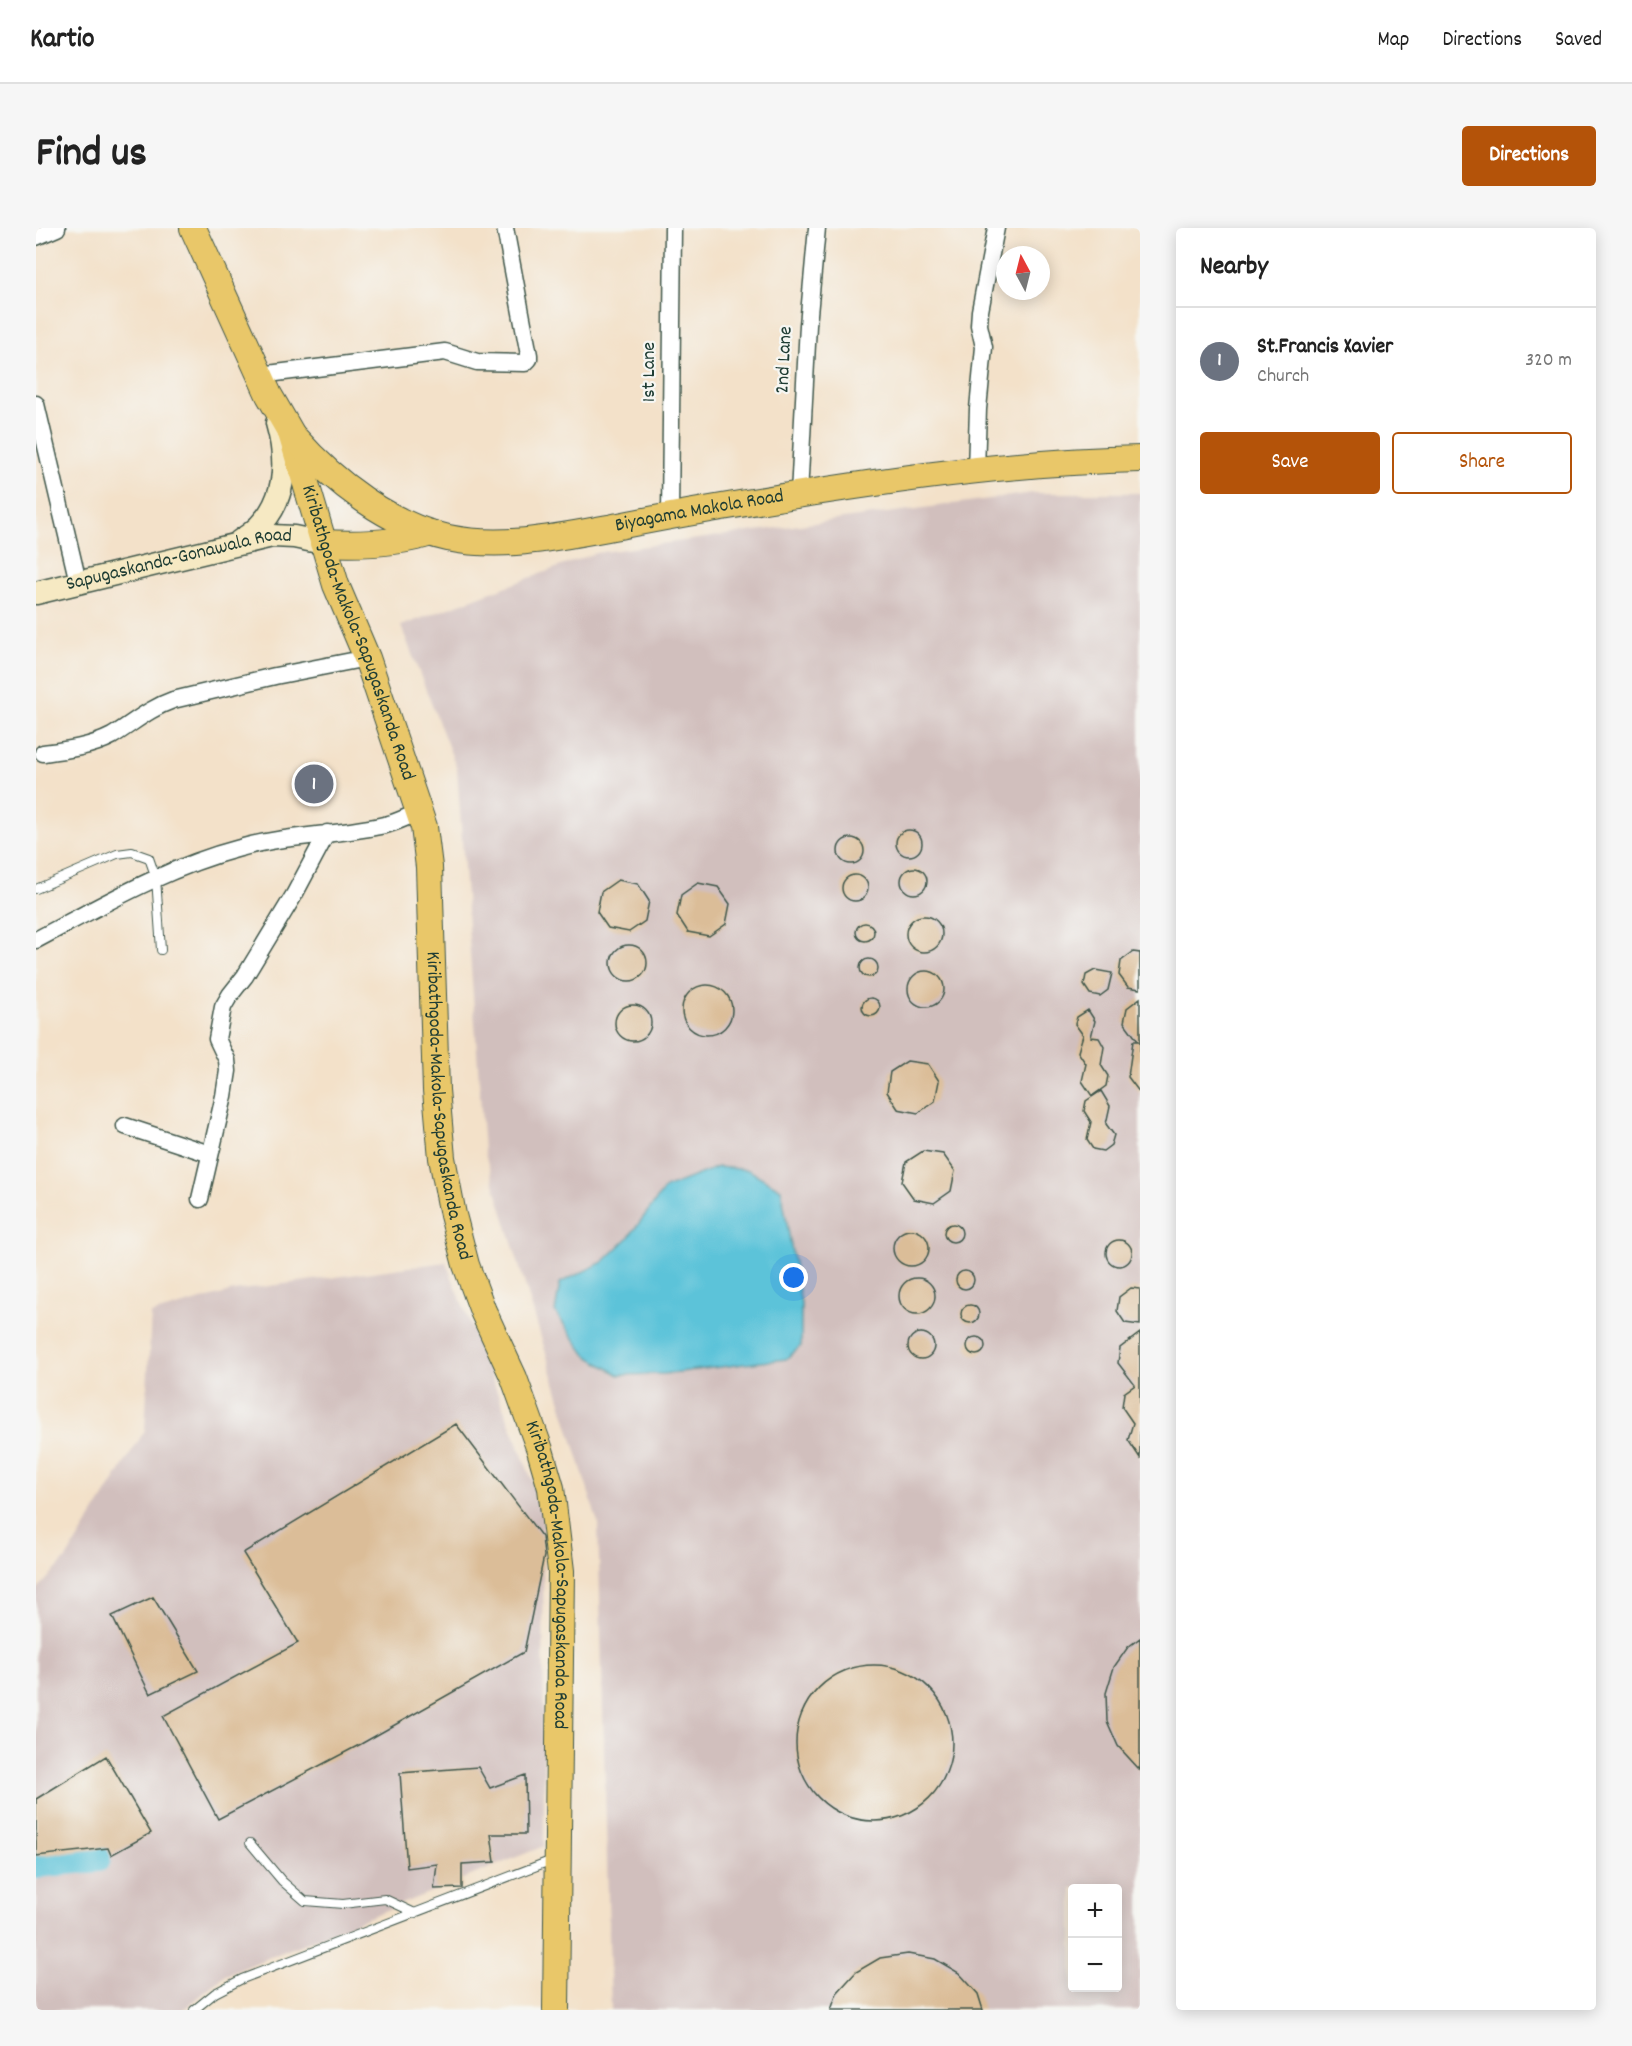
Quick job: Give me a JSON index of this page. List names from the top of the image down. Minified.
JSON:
{"streets":{"main road":["Biyagama Makola Road","Kiribathgoda-Makola-Sapugaskanda Road"],"street":["2nd Lane","1st Lane","Sapugaskanda-Gonawala Road"]},"crossings":[["2nd Lane","Biyagama Makola Road"],["1st Lane","Biyagama Makola Road"],["Biyagama Makola Road","Kiribathgoda-Makola-Sapugaskanda Road"],["Sapugaskanda-Gonawala Road","Kiribathgoda-Makola-Sapugaskanda Road"]],"north":"top","page":{"header":"Kartio","nav":["Map","Directions","Saved"],"title":"Find us","buttons":["Directions",["Save","Share"]],"heading":"Nearby","list":[{"mark":"1","name":"St.Francis Xavier","note":"Church","value":"320 m"}],"pins":"1","map_buttons":["+","−"]}}
